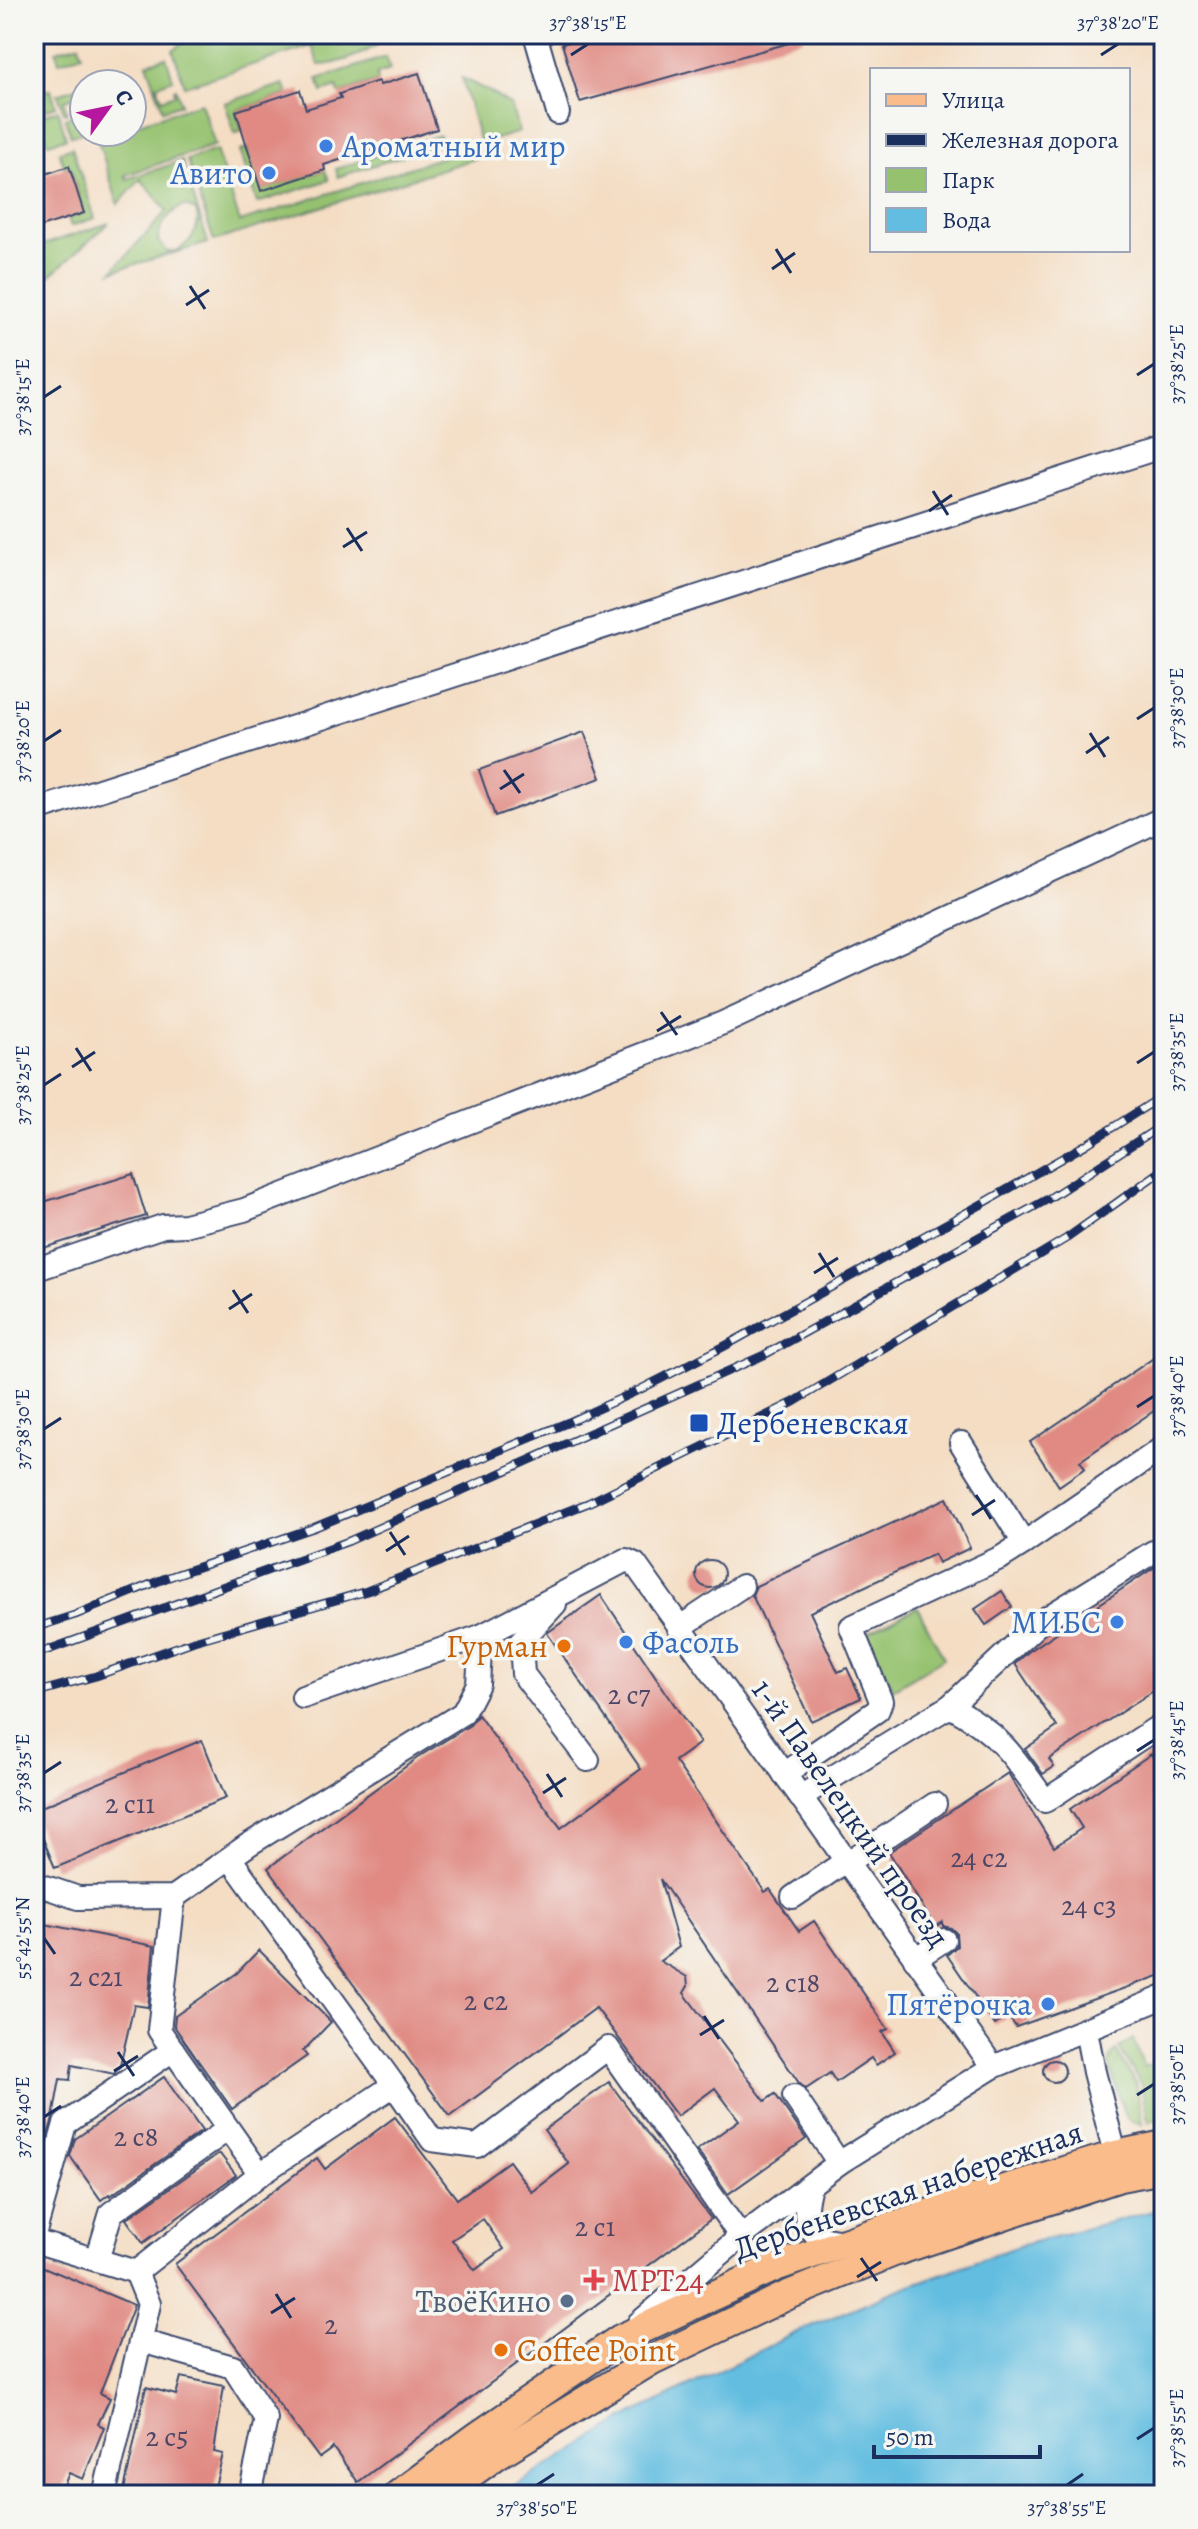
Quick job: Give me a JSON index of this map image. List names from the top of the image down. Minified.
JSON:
{"streets":{"main road":["Дербеневская набережная"],"street":["1-й Павелецкий проезд"]},"places":{"other":["Ароматный мир","Авито","МИБС","Фасоль","Гурман","Пятёрочка","ТвоёКино","Coffee Point"],"transit":["Дербеневская"],"health":["МРТ24"]},"house_numbers":["2 с7","2 с11","24 с2","24 с3","2 с21","2 с18","2 с2","2 с8","2 с1","2","2 с5"],"legend":["Улица","Железная дорога","Парк","Вода"],"scale_bar":"50 m","north":"top right","coordinates":["37°38'15\"E","37°38'20\"E","37°38'25\"E","37°38'30\"E","37°38'35\"E","37°38'40\"E","37°38'45\"E","55°42'55\"N","37°38'50\"E","37°38'55\"E"]}
